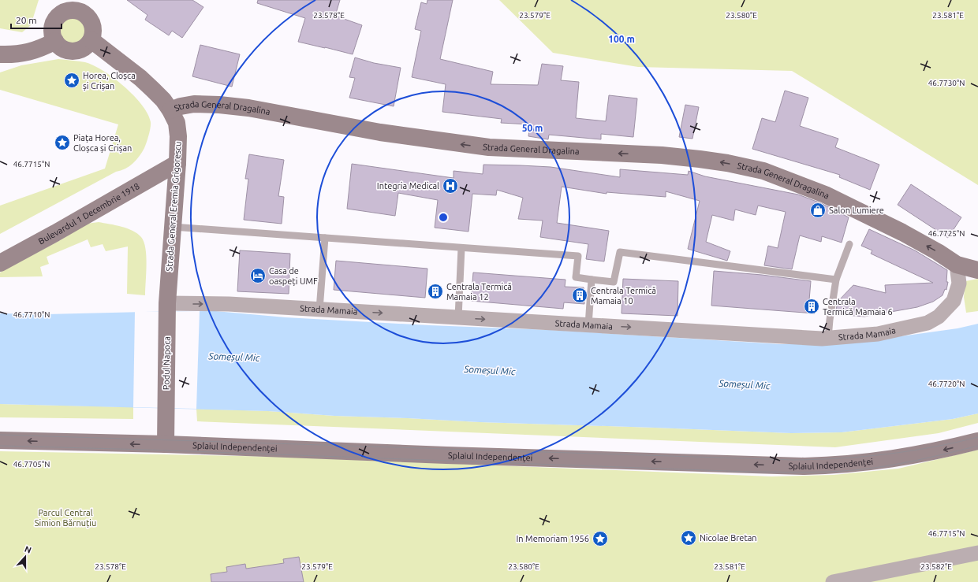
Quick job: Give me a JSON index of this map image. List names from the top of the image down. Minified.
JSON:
{"streets":{"main road":["Strada General Dragalina","Strada General Eremia Grigorescu","Bulevardul 1 Decembrie 1918","Podul Napoca","Splaiul Independenței"],"street":["Strada Mamaia"]},"crossings":[["Strada General Dragalina","Strada General Eremia Grigorescu"],["Strada General Dragalina","Strada Mamaia"],["Strada General Eremia Grigorescu","Bulevardul 1 Decembrie 1918"],["Strada General Eremia Grigorescu","Strada Mamaia"],["Strada General Eremia Grigorescu","Podul Napoca"],["Strada Mamaia","Podul Napoca"],["Podul Napoca","Splaiul Independenței"]],"one_way":["Strada General Dragalina","Strada Mamaia","Splaiul Independenței"],"water":["Someșul Mic"],"parks":["Parcul Central Simion Bărnuțiu"],"places":{"place":["Horea, Cloșca și Crișan","Piața Horea, Cloșca și Crișan","Nicolae Bretan","In Memoriam 1956"],"hospital":["Integria Medical"],"shop":["Salon Lumiere"],"hotel":["Casa de oaspeți UMF"],"building":["Centrala Termică Mamaia 12","Centrala Termică Mamaia 10","Centrala Termică Mamaia 6"]},"scale_bar":"20 m","north":"top","coordinates":["23.578°E","23.579°E","23.580°E","23.581°E","46.7730°N","46.7715°N","46.7725°N","46.7710°N","46.7720°N","46.7705°N","23.582°E"],"rings":["100 m","50 m"]}
